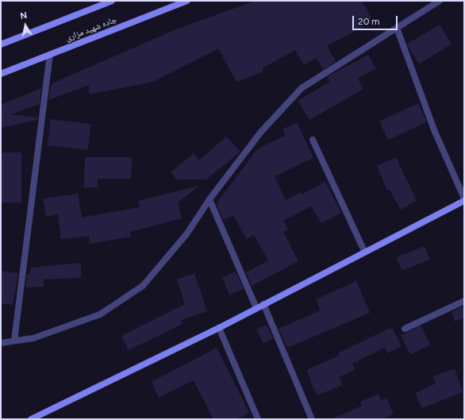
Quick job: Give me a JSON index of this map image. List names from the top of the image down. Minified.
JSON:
{"streets":{"street":["جاده شهید مزاری"]},"scale_bar":"20 m","north":"top"}
